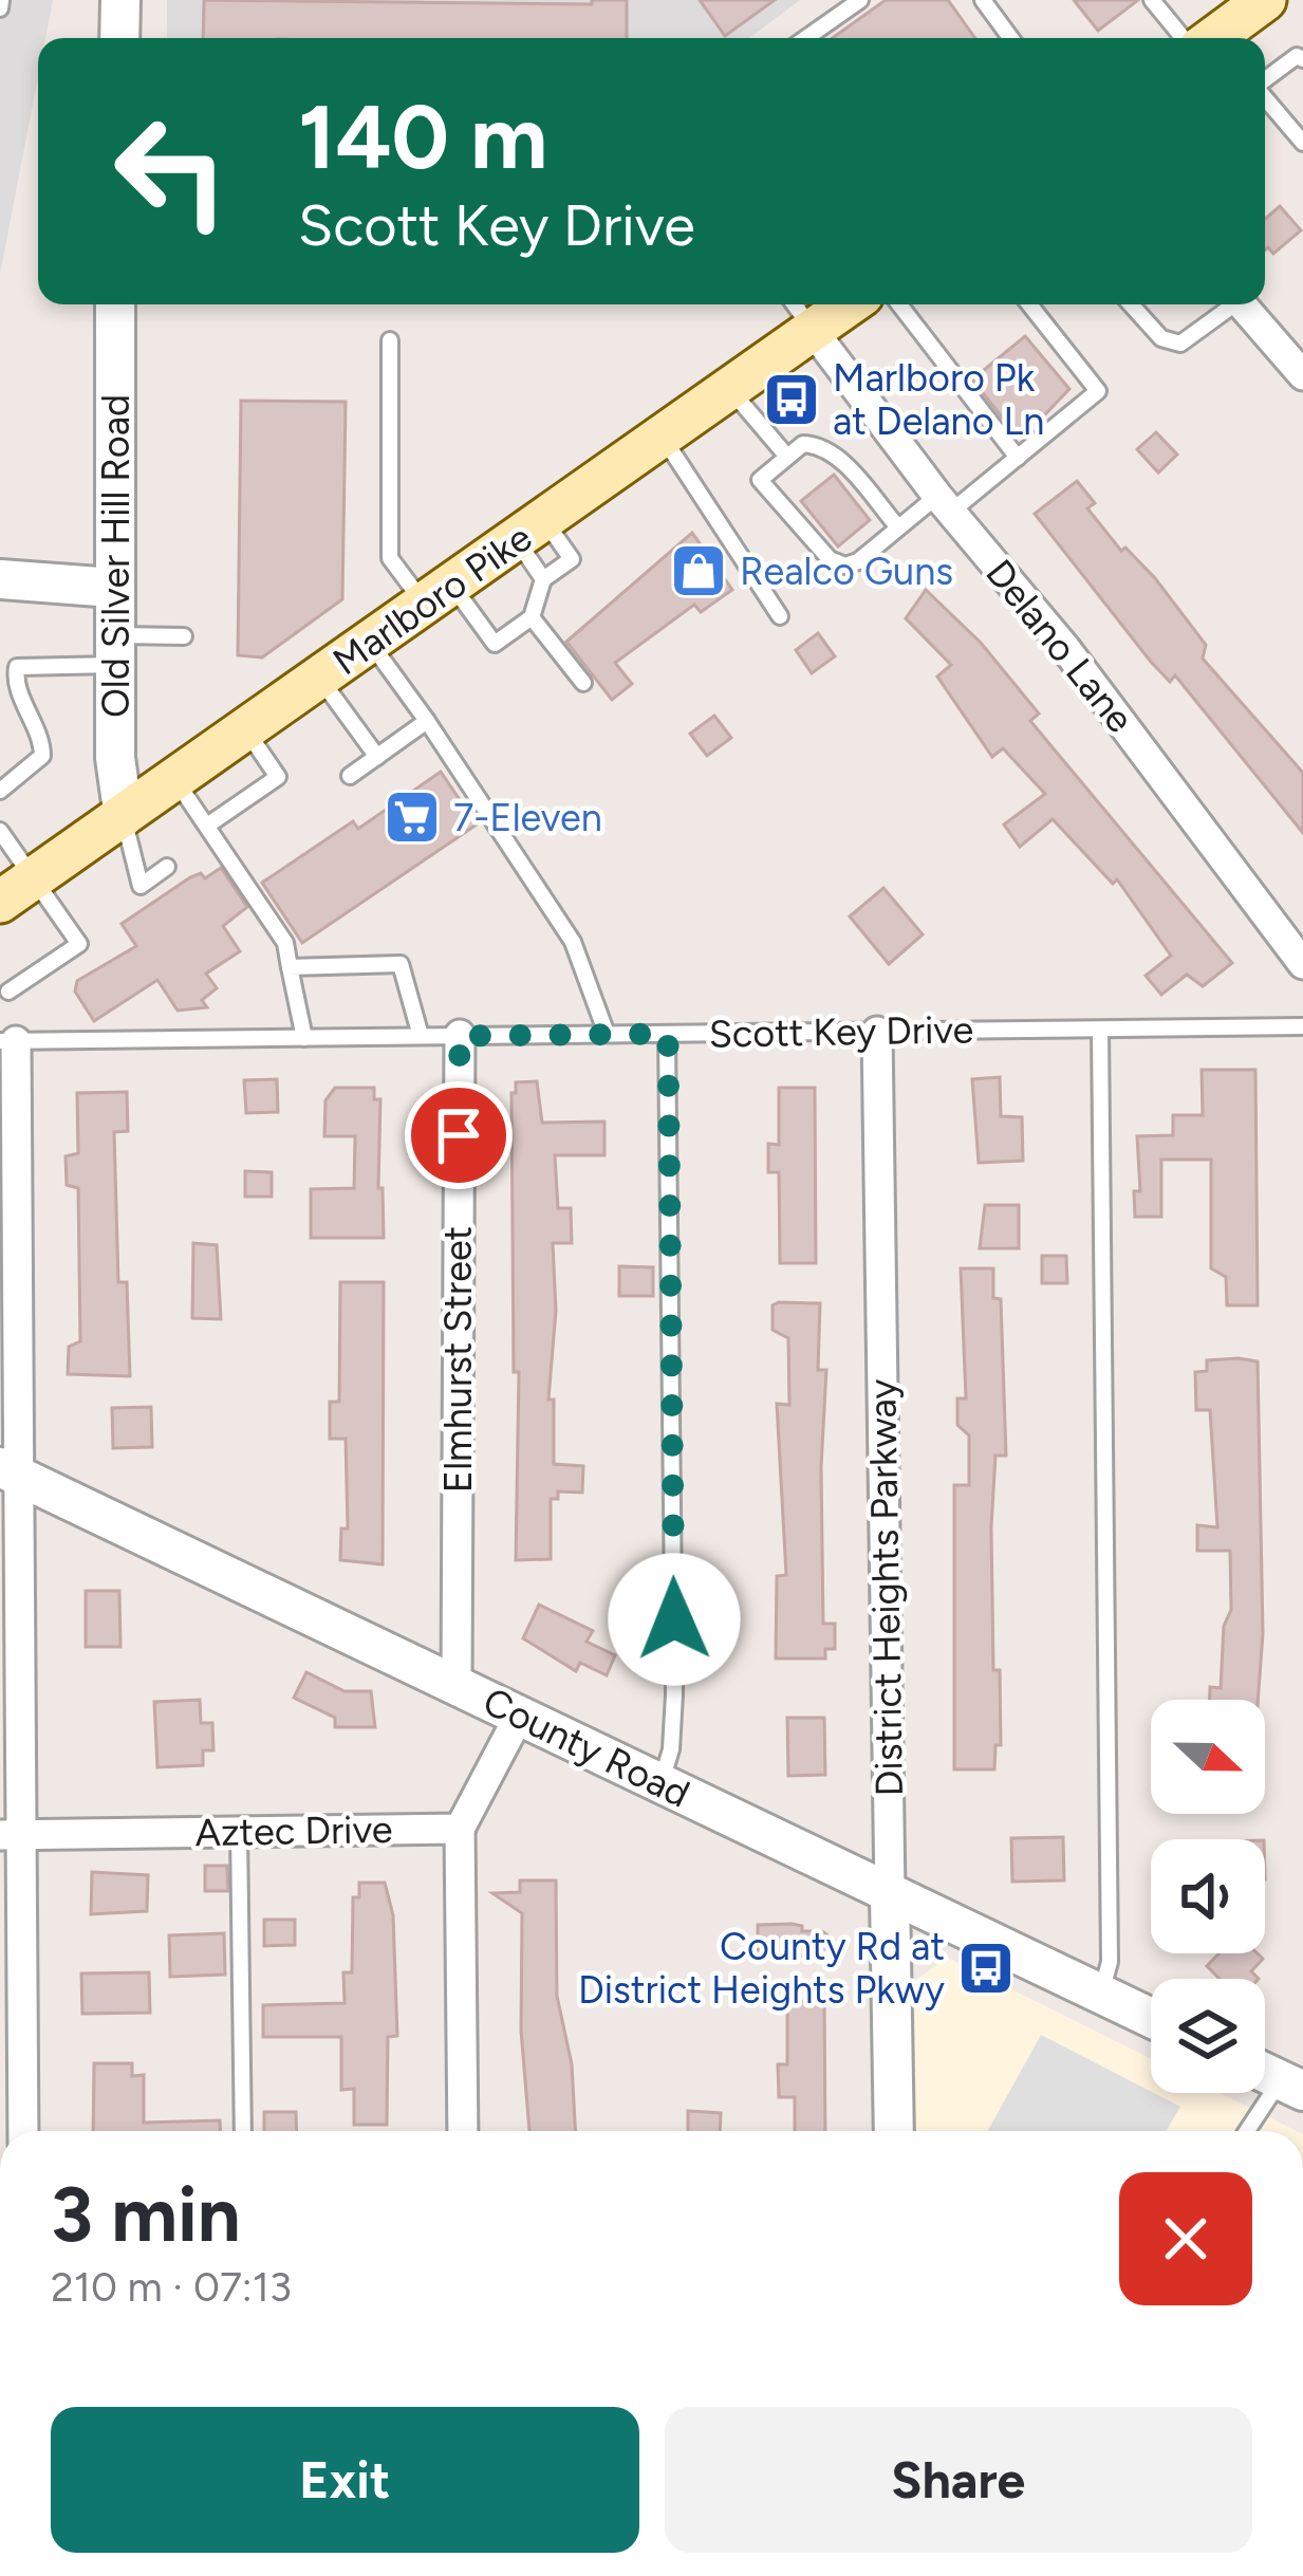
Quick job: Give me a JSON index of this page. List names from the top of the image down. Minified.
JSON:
{"streets":{"main road":["Marlboro Pike"],"street":["Old Silver Hill Road","Delano Lane","Elmhurst Street","District Heights Parkway","County Road","Aztec Drive"],"lane":["Scott Key Drive"]},"crossings":[["Old Silver Hill Road","Marlboro Pike"],["Marlboro Pike","Delano Lane"],["Scott Key Drive","Elmhurst Street"],["Scott Key Drive","District Heights Parkway"],["Elmhurst Street","County Road"],["District Heights Parkway","County Road"]],"places":{"bus stop":["Marlboro Pk at Delano Ln","County Rd at District Heights Pkwy"],"shop":["Realco Guns"],"supermarket":["7-Eleven"]},"north":"right","page":{"turn":["140 m","Scott Key Drive"],"heading":["3 min","210 m · 07:13"],"buttons":["Exit","Share"]}}
